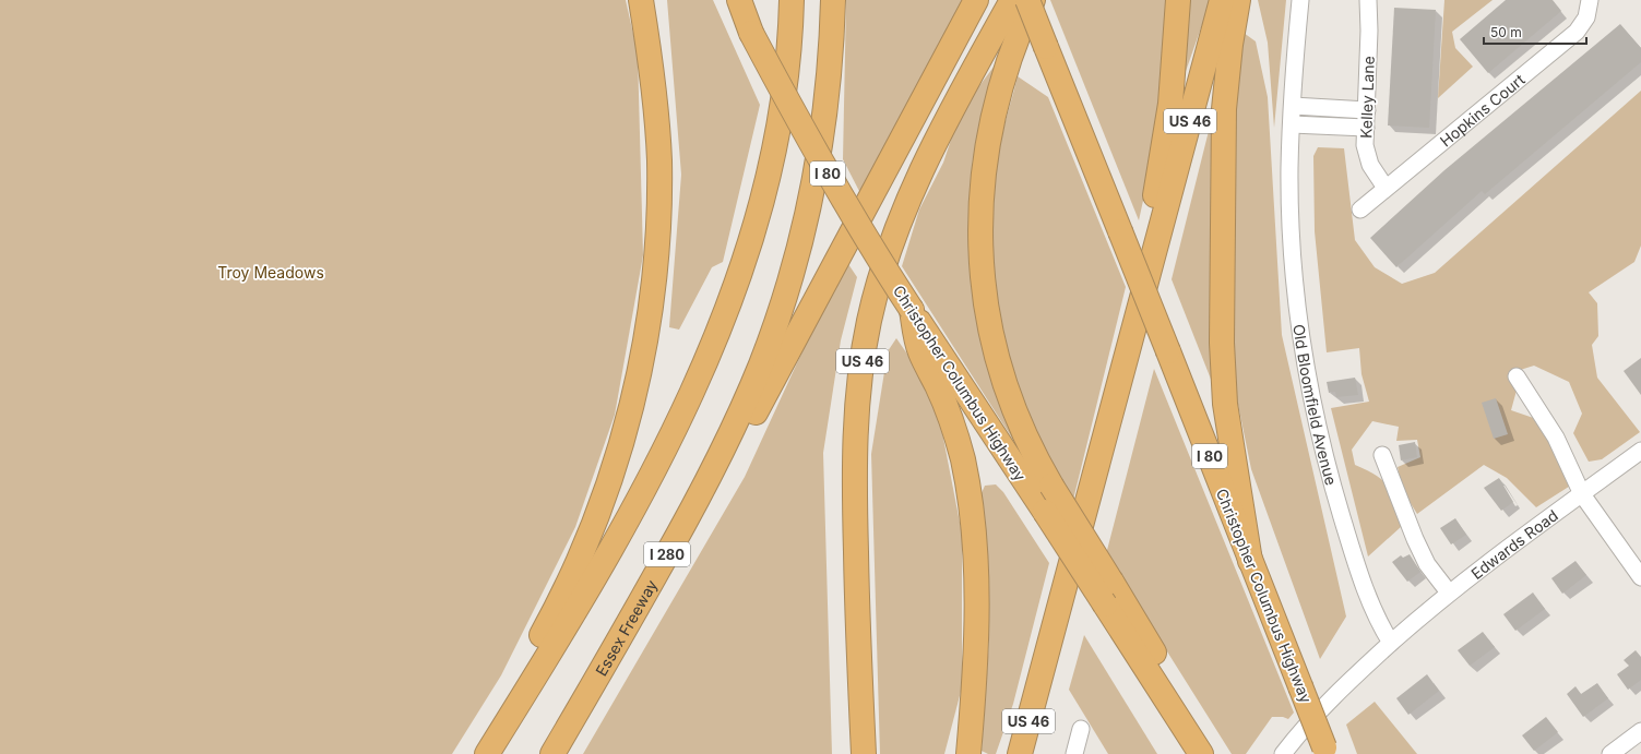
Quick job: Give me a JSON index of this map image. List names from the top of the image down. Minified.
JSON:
{"streets":{"highway":["US 46","I 80","Christopher Columbus Highway","I 280","Essex Freeway"],"street":["Kelley Lane","Hopkins Court","Old Bloomfield Avenue","Edwards Road"]},"crossings":[["Kelley Lane","Hopkins Court"],["Old Bloomfield Avenue","Edwards Road"]],"parks":["Troy Meadows"],"scale_bar":"50 m"}
